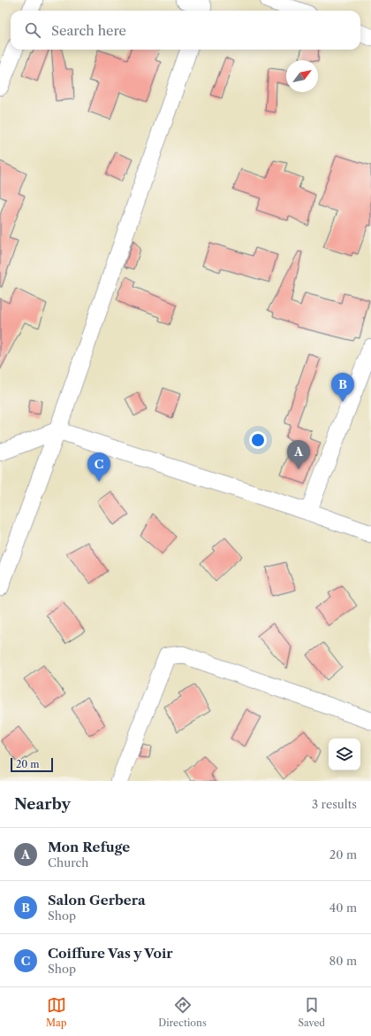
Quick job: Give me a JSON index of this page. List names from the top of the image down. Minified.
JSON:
{"scale_bar":"20 m","north":"top right","page":{"search":"Search here","pins":["B","A","C"],"scale":"20 m","heading":["Nearby","3 results"],"list":[{"mark":"A","name":"Mon Refuge","note":"Church","value":"20 m"},{"mark":"B","name":"Salon Gerbera","note":"Shop","value":"40 m"},{"mark":"C","name":"Coiffure Vas y Voir","note":"Shop","value":"80 m"}],"nav":["Map","Directions","Saved"]}}
